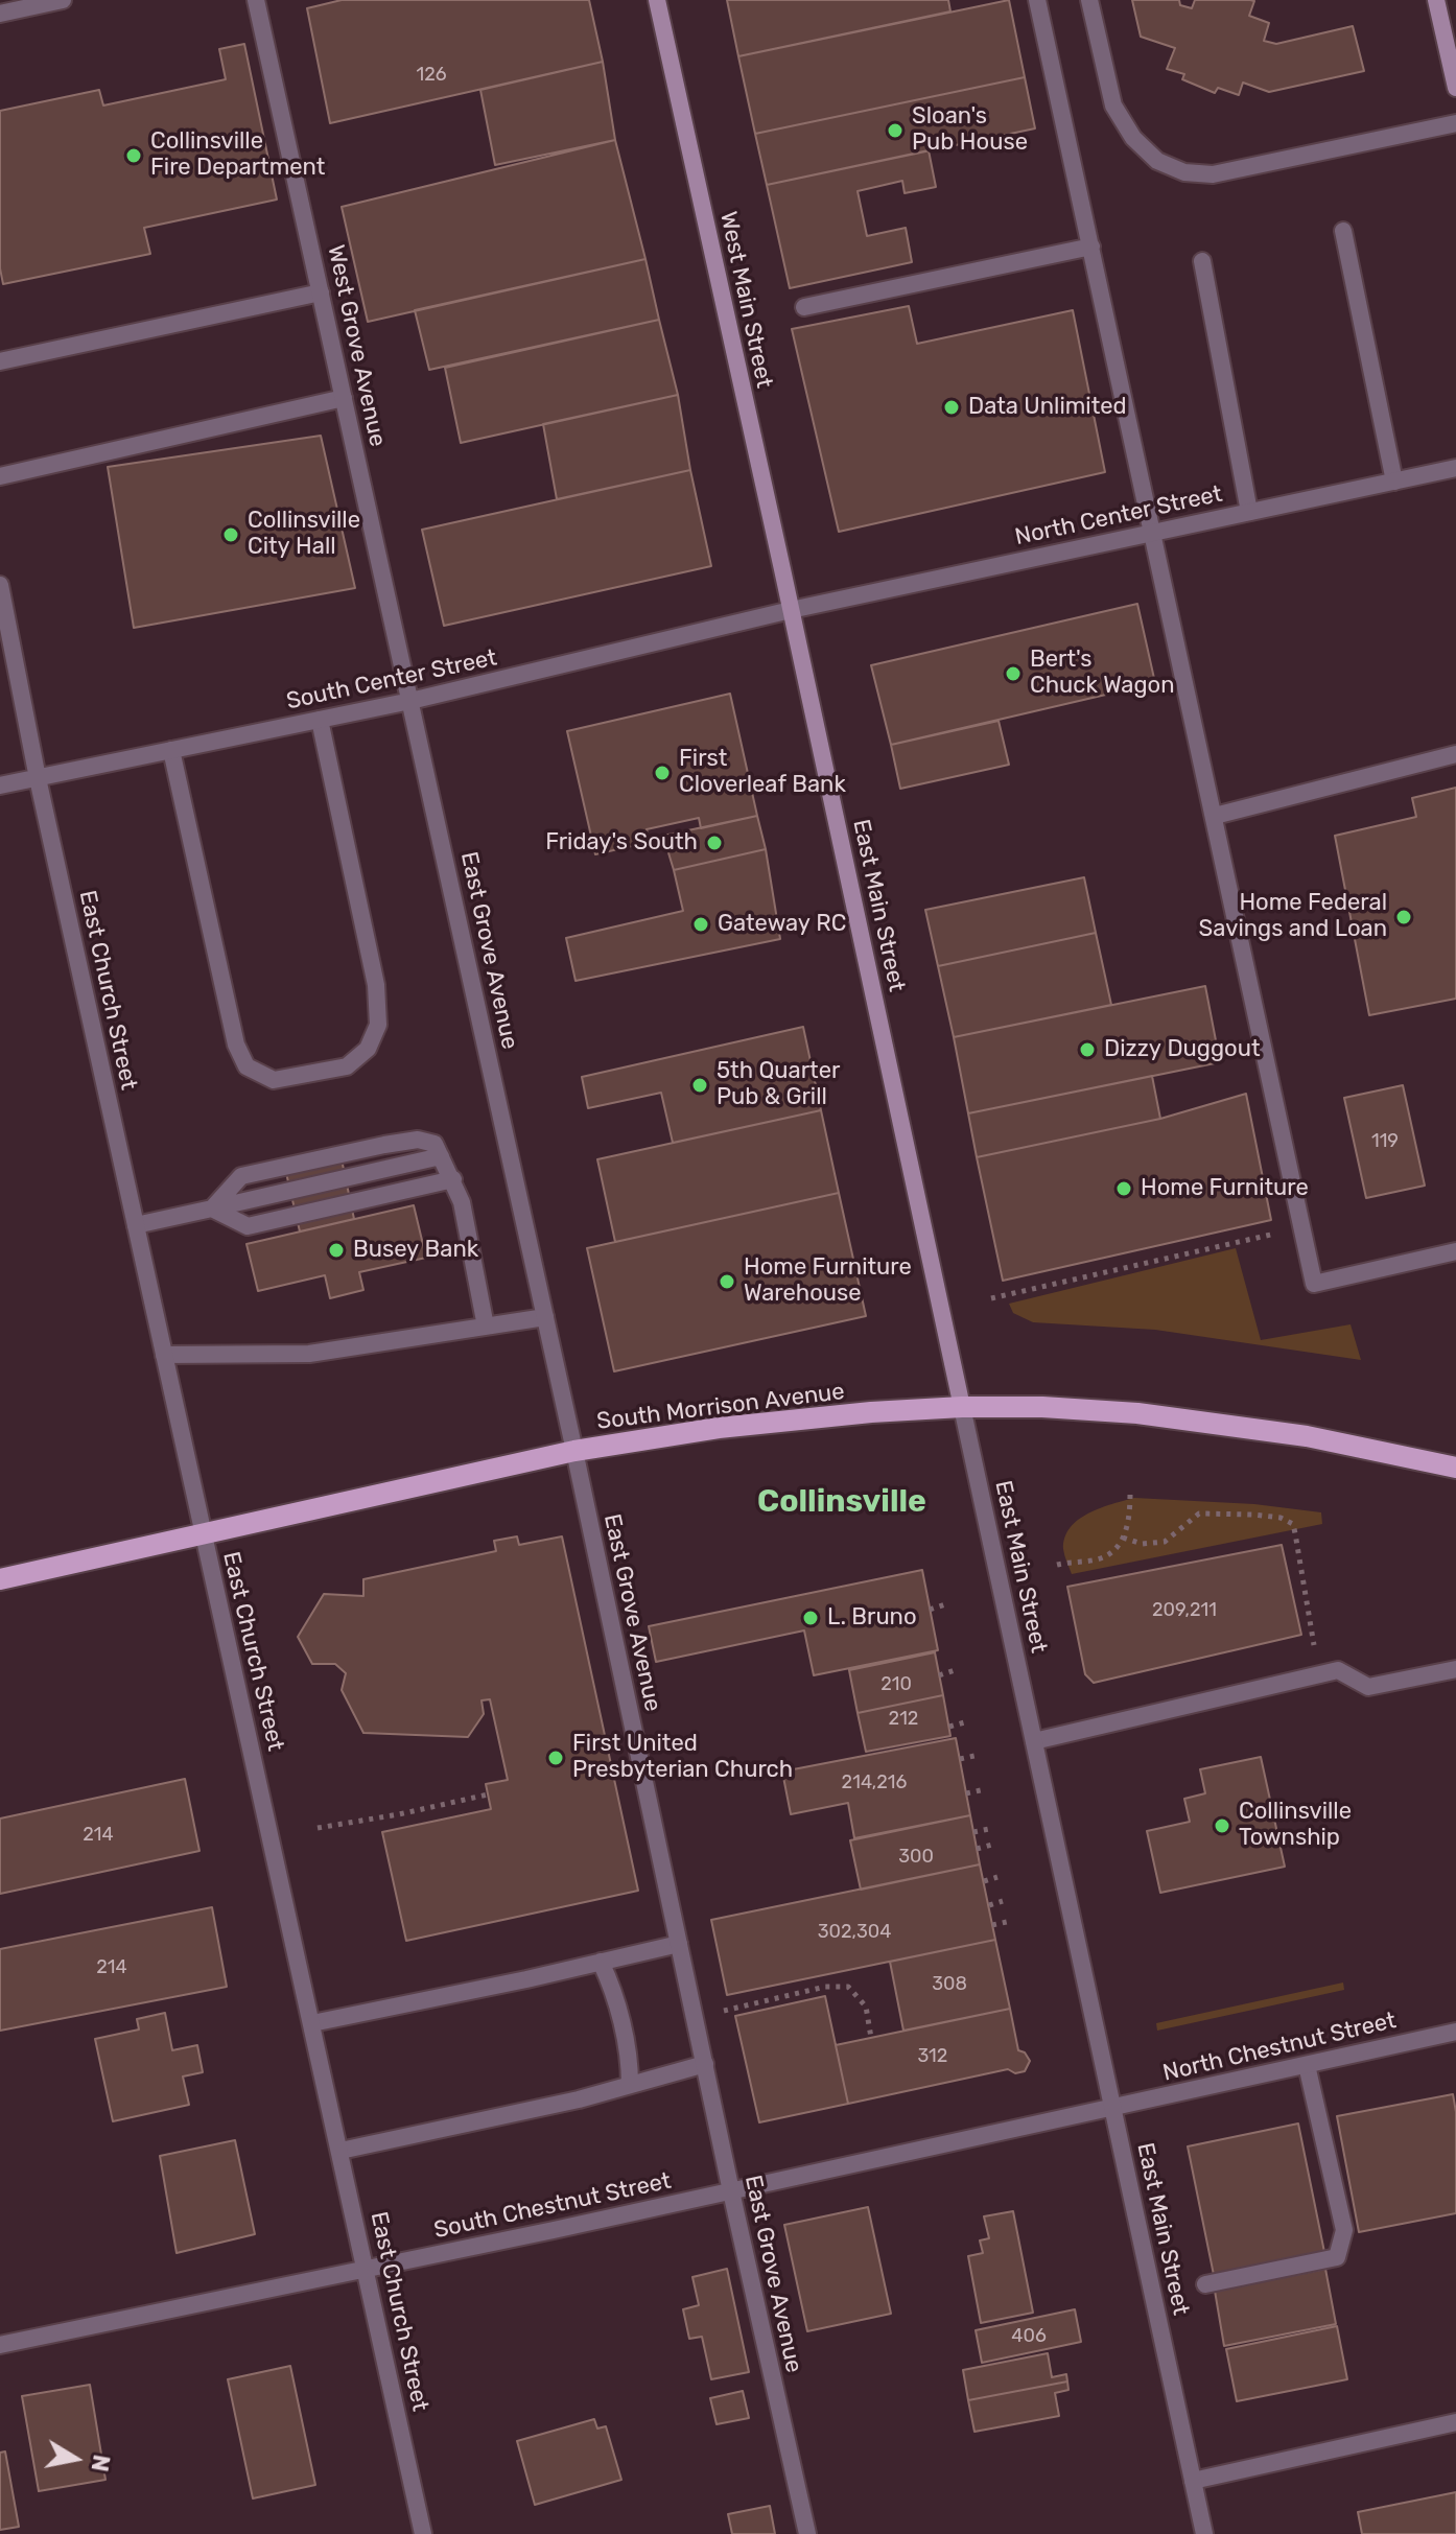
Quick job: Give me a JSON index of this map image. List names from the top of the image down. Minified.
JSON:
{"streets":{"main road":["West Main Street","East Main Street","South Morrison Avenue"],"street":["West Grove Avenue","North Center Street","South Center Street","East Grove Avenue","East Church Street","North Chestnut Street","South Chestnut Street"]},"crossings":[["West Main Street","North Center Street"],["West Main Street","South Center Street"],["West Main Street","East Main Street"],["West Grove Avenue","South Center Street"],["West Grove Avenue","East Grove Avenue"],["North Center Street","South Center Street"],["North Center Street","East Main Street"],["South Center Street","East Main Street"],["South Center Street","East Grove Avenue"],["South Center Street","East Church Street"],["East Main Street","South Morrison Avenue"],["East Main Street","North Chestnut Street"],["East Main Street","South Chestnut Street"],["East Grove Avenue","South Morrison Avenue"],["East Grove Avenue","South Chestnut Street"],["East Church Street","South Morrison Avenue"],["East Church Street","South Chestnut Street"],["North Chestnut Street","South Chestnut Street"]],"districts":["Collinsville"],"places":["Sloan's Pub House","Collinsville Fire Department","Data Unlimited","Collinsville City Hall","Bert's Chuck Wagon","First Cloverleaf Bank","Friday's South","Home Federal Savings and Loan","Gateway RC","Dizzy Duggout","5th Quarter Pub & Grill","Home Furniture","Busey Bank","Home Furniture Warehouse","L. Bruno","First United Presbyterian Church","Collinsville Township"],"house_numbers":["126","119","209,211","210","212","214,216","214","300","302,304","214","308","312","406"],"north":"right"}
